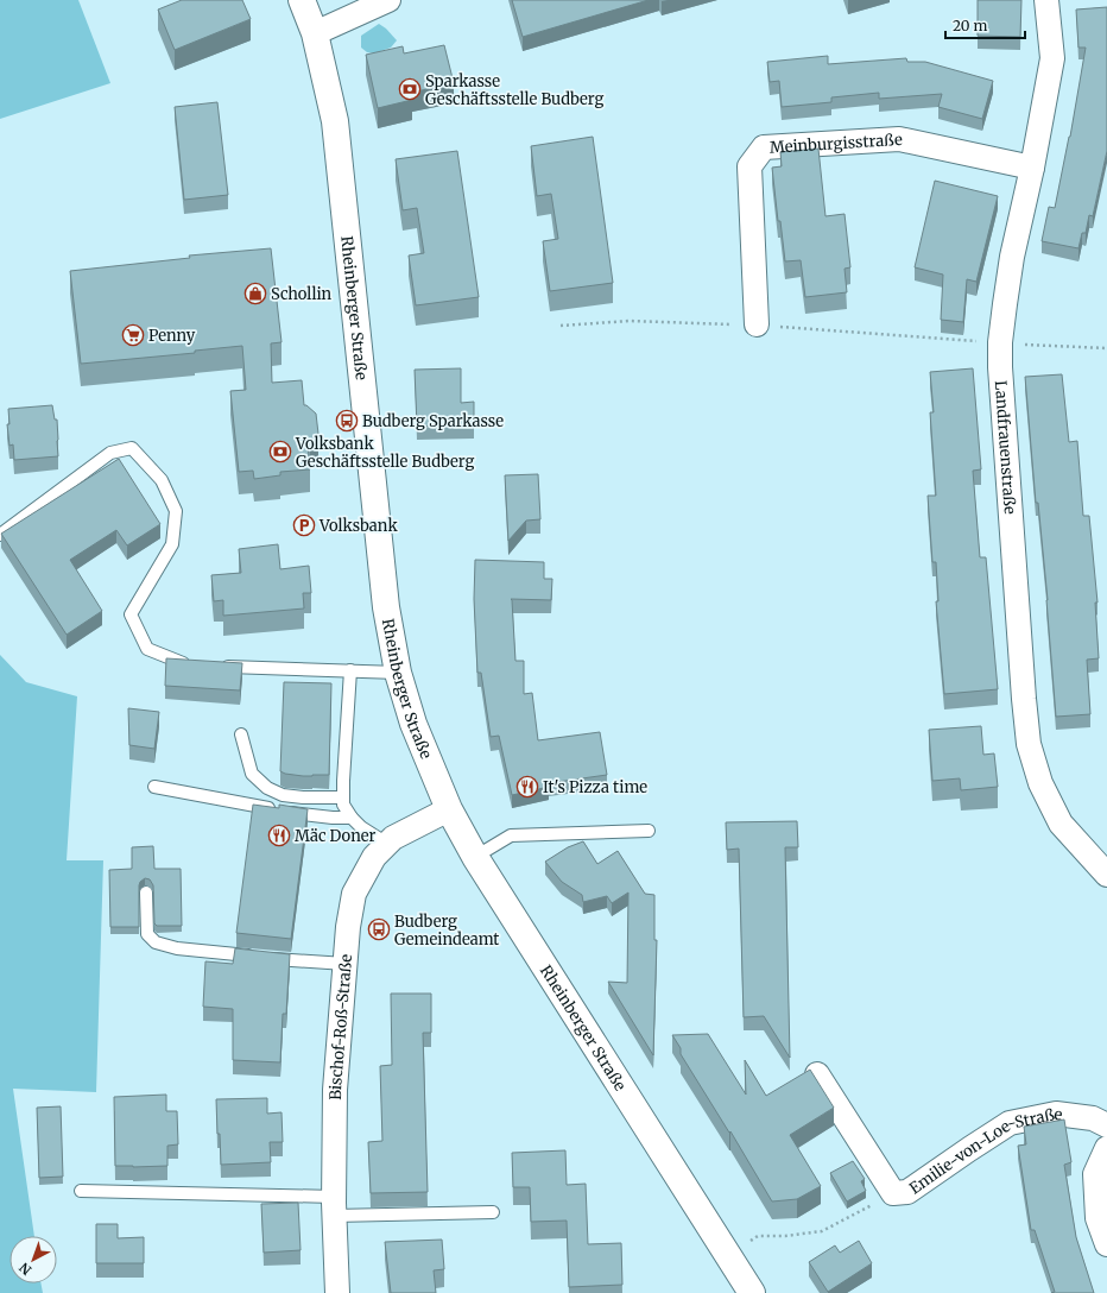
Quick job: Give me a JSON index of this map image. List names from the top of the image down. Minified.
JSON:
{"streets":{"main road":["Rheinberger Straße"],"street":["Meinburgisstraße","Landfrauenstraße","Bischof-Roß-Straße","Emilie-von-Loe-Straße"]},"crossings":[["Meinburgisstraße","Landfrauenstraße"],["Rheinberger Straße","Bischof-Roß-Straße"]],"places":{"bank":["Sparkasse Geschäftsstelle Budberg","Volksbank Geschäftsstelle Budberg"],"shop":["Schollin"],"supermarket":["Penny"],"bus stop":["Budberg Sparkasse","Budberg Gemeindeamt"],"parking":["Volksbank"],"restaurant":["It's Pizza time","Mäc Doner"]},"scale_bar":"20 m","north":"bottom left"}
